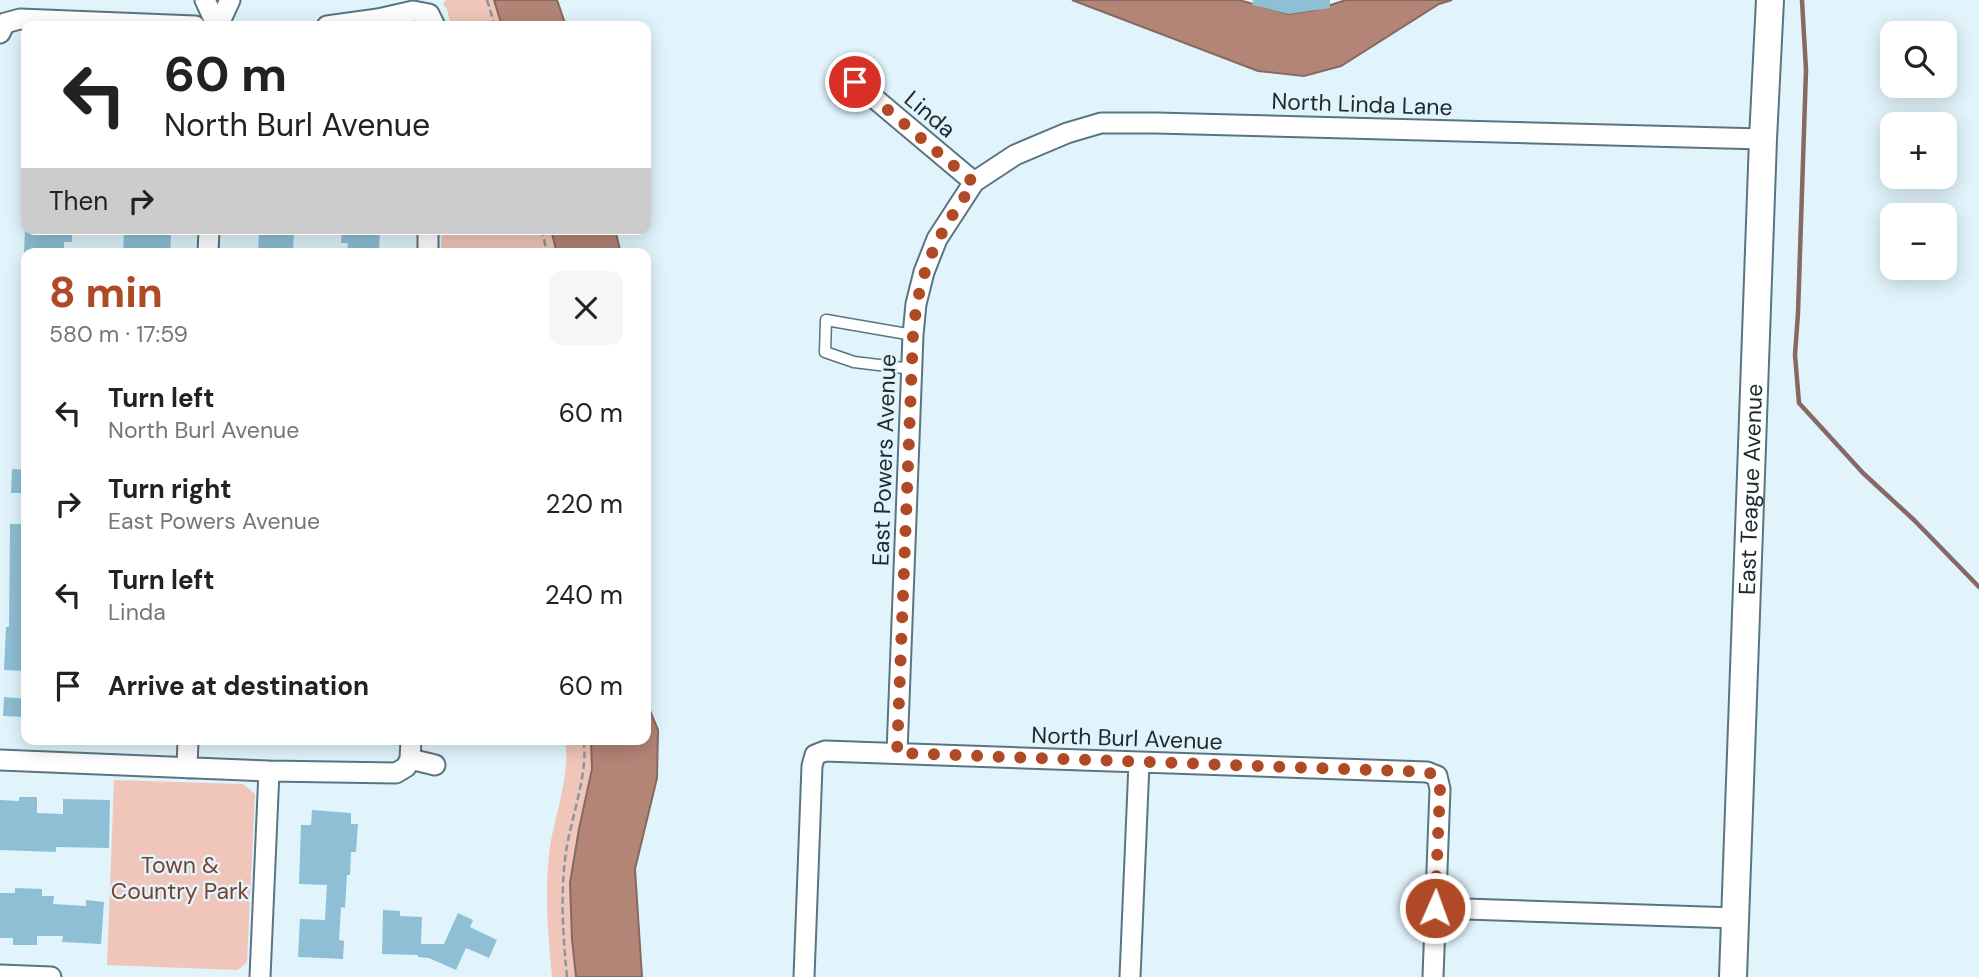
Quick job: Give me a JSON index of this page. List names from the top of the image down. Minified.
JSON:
{"streets":{"street":["North Linda Lane","Linda","East Powers Avenue","East Teague Avenue","North Burl Avenue"]},"crossings":[["North Linda Lane","Linda"],["North Linda Lane","East Powers Avenue"],["North Linda Lane","East Teague Avenue"],["Linda","East Powers Avenue"],["East Powers Avenue","North Burl Avenue"]],"parks":["Town & Country Park"],"page":{"map_buttons":["+","−"],"turn":["60 m","North Burl Avenue"],"then":"Then","heading":["8 min","580 m · 17:59"],"list":[{"name":"Turn left","note":"North Burl Avenue","value":"60 m"},{"name":"Turn right","note":"East Powers Avenue","value":"220 m"},{"name":"Turn left","note":"Linda","value":"240 m"},{"name":"Arrive at destination","value":"60 m"}]}}
